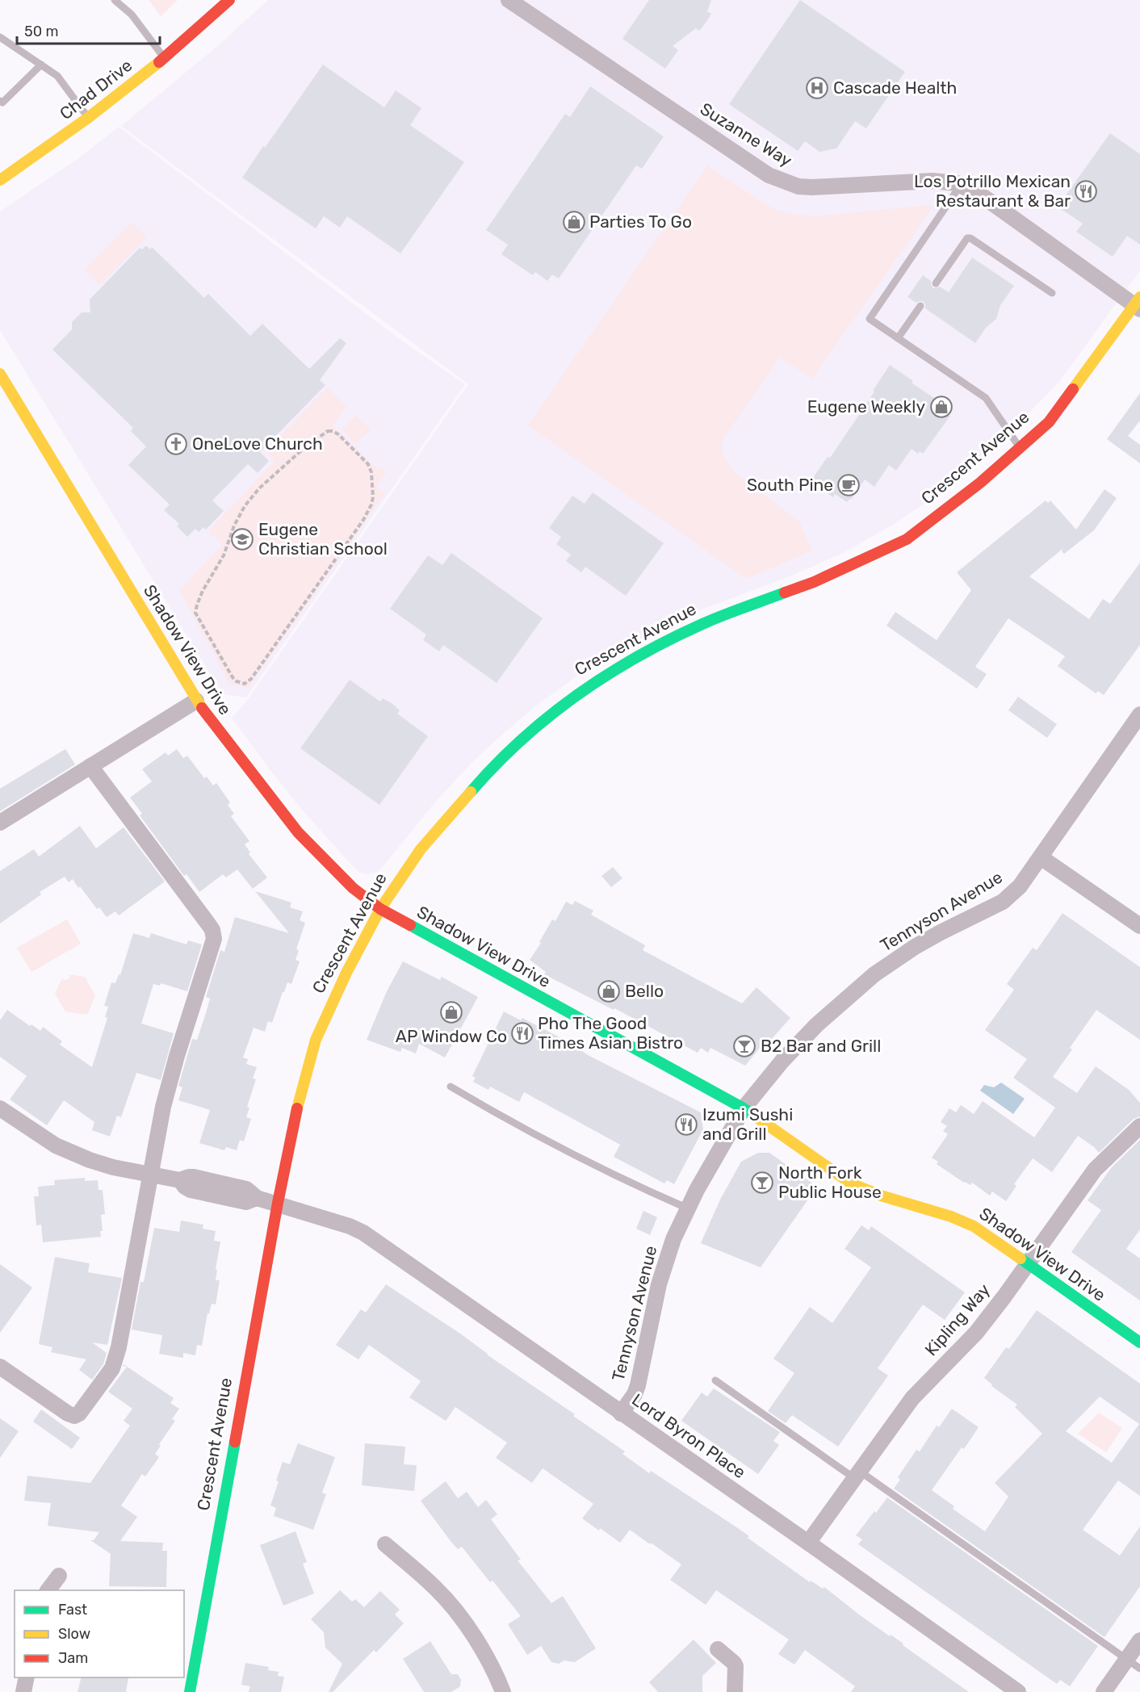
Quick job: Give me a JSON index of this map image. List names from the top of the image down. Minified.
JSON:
{"streets":{"street":["Chad Drive","Suzanne Way","Crescent Avenue","Shadow View Drive","Tennyson Avenue","Kipling Way","Lord Byron Place"]},"crossings":[["Suzanne Way","Crescent Avenue"],["Crescent Avenue","Shadow View Drive"],["Crescent Avenue","Lord Byron Place"],["Shadow View Drive","Tennyson Avenue"],["Shadow View Drive","Kipling Way"],["Tennyson Avenue","Lord Byron Place"],["Kipling Way","Lord Byron Place"]],"places":{"hospital":["Cascade Health"],"restaurant":["Los Potrillo Mexican Restaurant & Bar","Pho The Good Times Asian Bistro","Izumi Sushi and Grill"],"shop":["Parties To Go","Eugene Weekly","Bello","AP Window Co"],"church":["OneLove Church"],"cafe":["South Pine"],"school or university":["Eugene Christian School"],"bar":["B2 Bar and Grill","North Fork Public House"]},"legend":["Fast","Slow","Jam"],"scale_bar":"50 m"}
